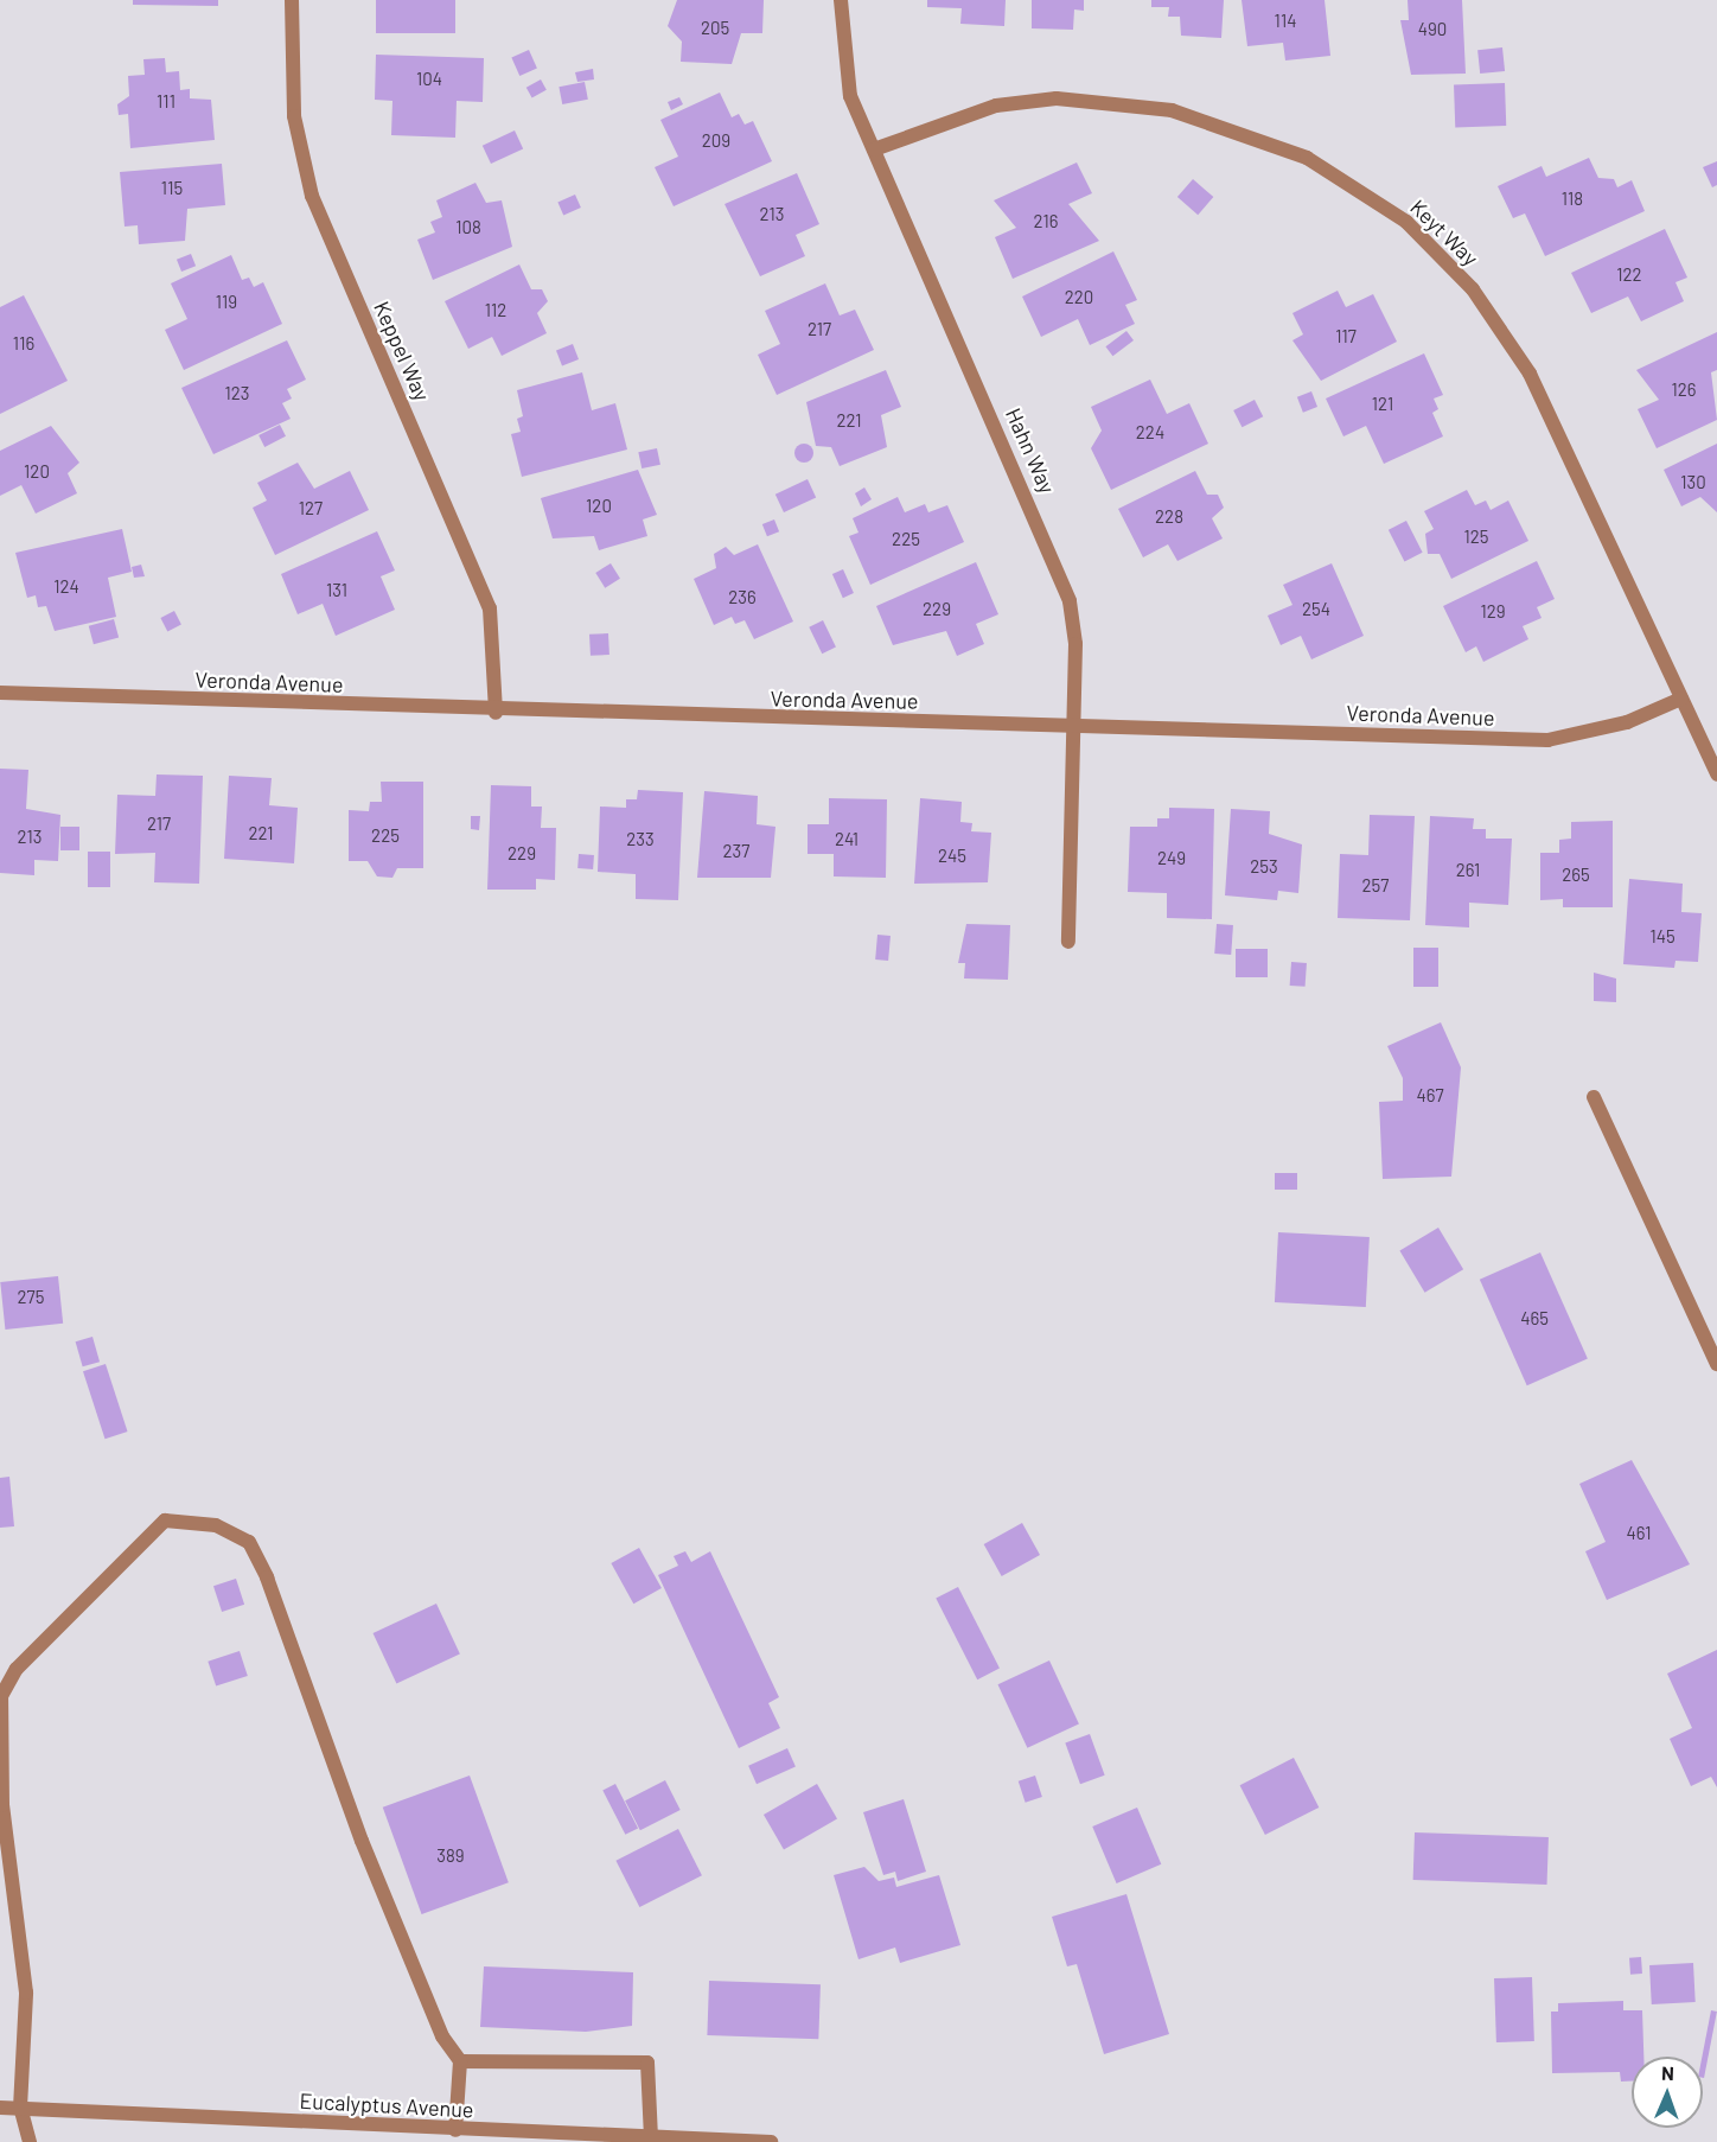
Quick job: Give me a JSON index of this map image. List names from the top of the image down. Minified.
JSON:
{"streets":{"street":["Keyt Way","Keppel Way","Hahn Way","Veronda Avenue","Eucalyptus Avenue"]},"crossings":[["Keyt Way","Hahn Way"],["Keyt Way","Veronda Avenue"],["Keppel Way","Veronda Avenue"],["Hahn Way","Veronda Avenue"]],"house_numbers":["114","205","490","104","111","209","115","118","213","216","108","122","220","119","112","217","117","116","126","123","121","221","224","120","130","120","127","228","125","225","124","131","236","229","254","129","217","221","225","213","233","241","237","229","245","249","253","261","265","257","145","467","275","465","461","389"],"north":"top"}
